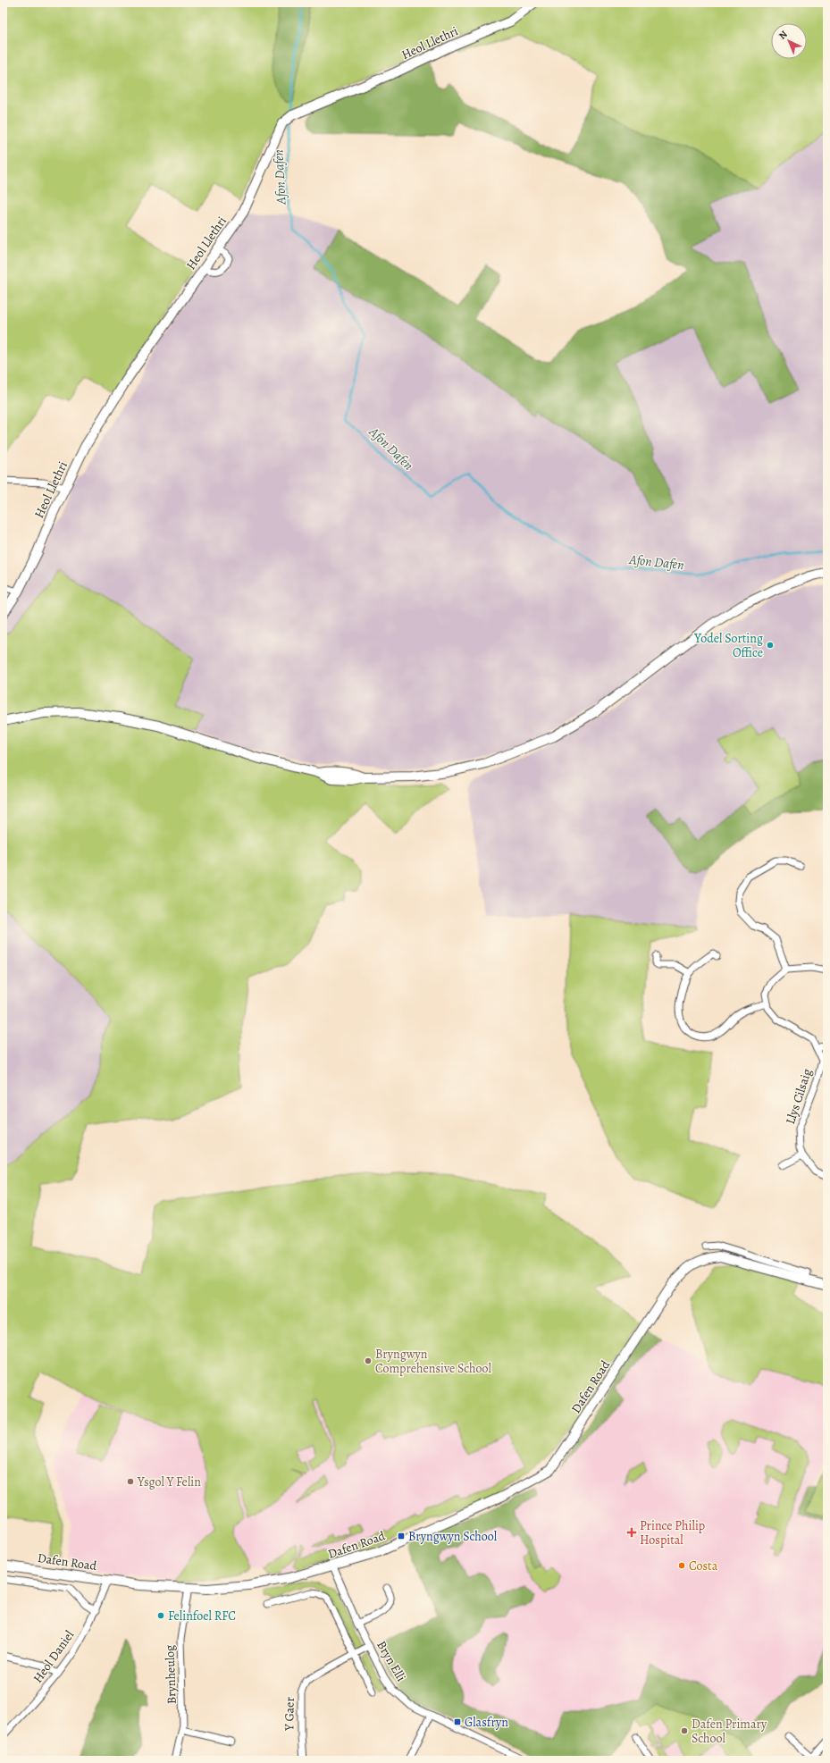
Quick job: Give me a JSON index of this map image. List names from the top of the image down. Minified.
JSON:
{"streets":{"street":["Heol Llethri","Llys Cilsaig","Dafen Road","Heol Daniel","Bryn Elli","Brynheulog","Y Gaer"]},"crossings":[["Dafen Road","Heol Daniel"],["Dafen Road","Bryn Elli"],["Dafen Road","Brynheulog"],["Bryn Elli","Y Gaer"]],"water":["Afon Dafen"],"places":{"other":["Yodel Sorting Office","Bryngwyn Comprehensive School","Ysgol Y Felin","Costa","Felinfoel RFC","Dafen Primary School"],"health":["Prince Philip Hospital"],"transit":["Bryngwyn School","Glasfryn"]},"north":"top left"}
